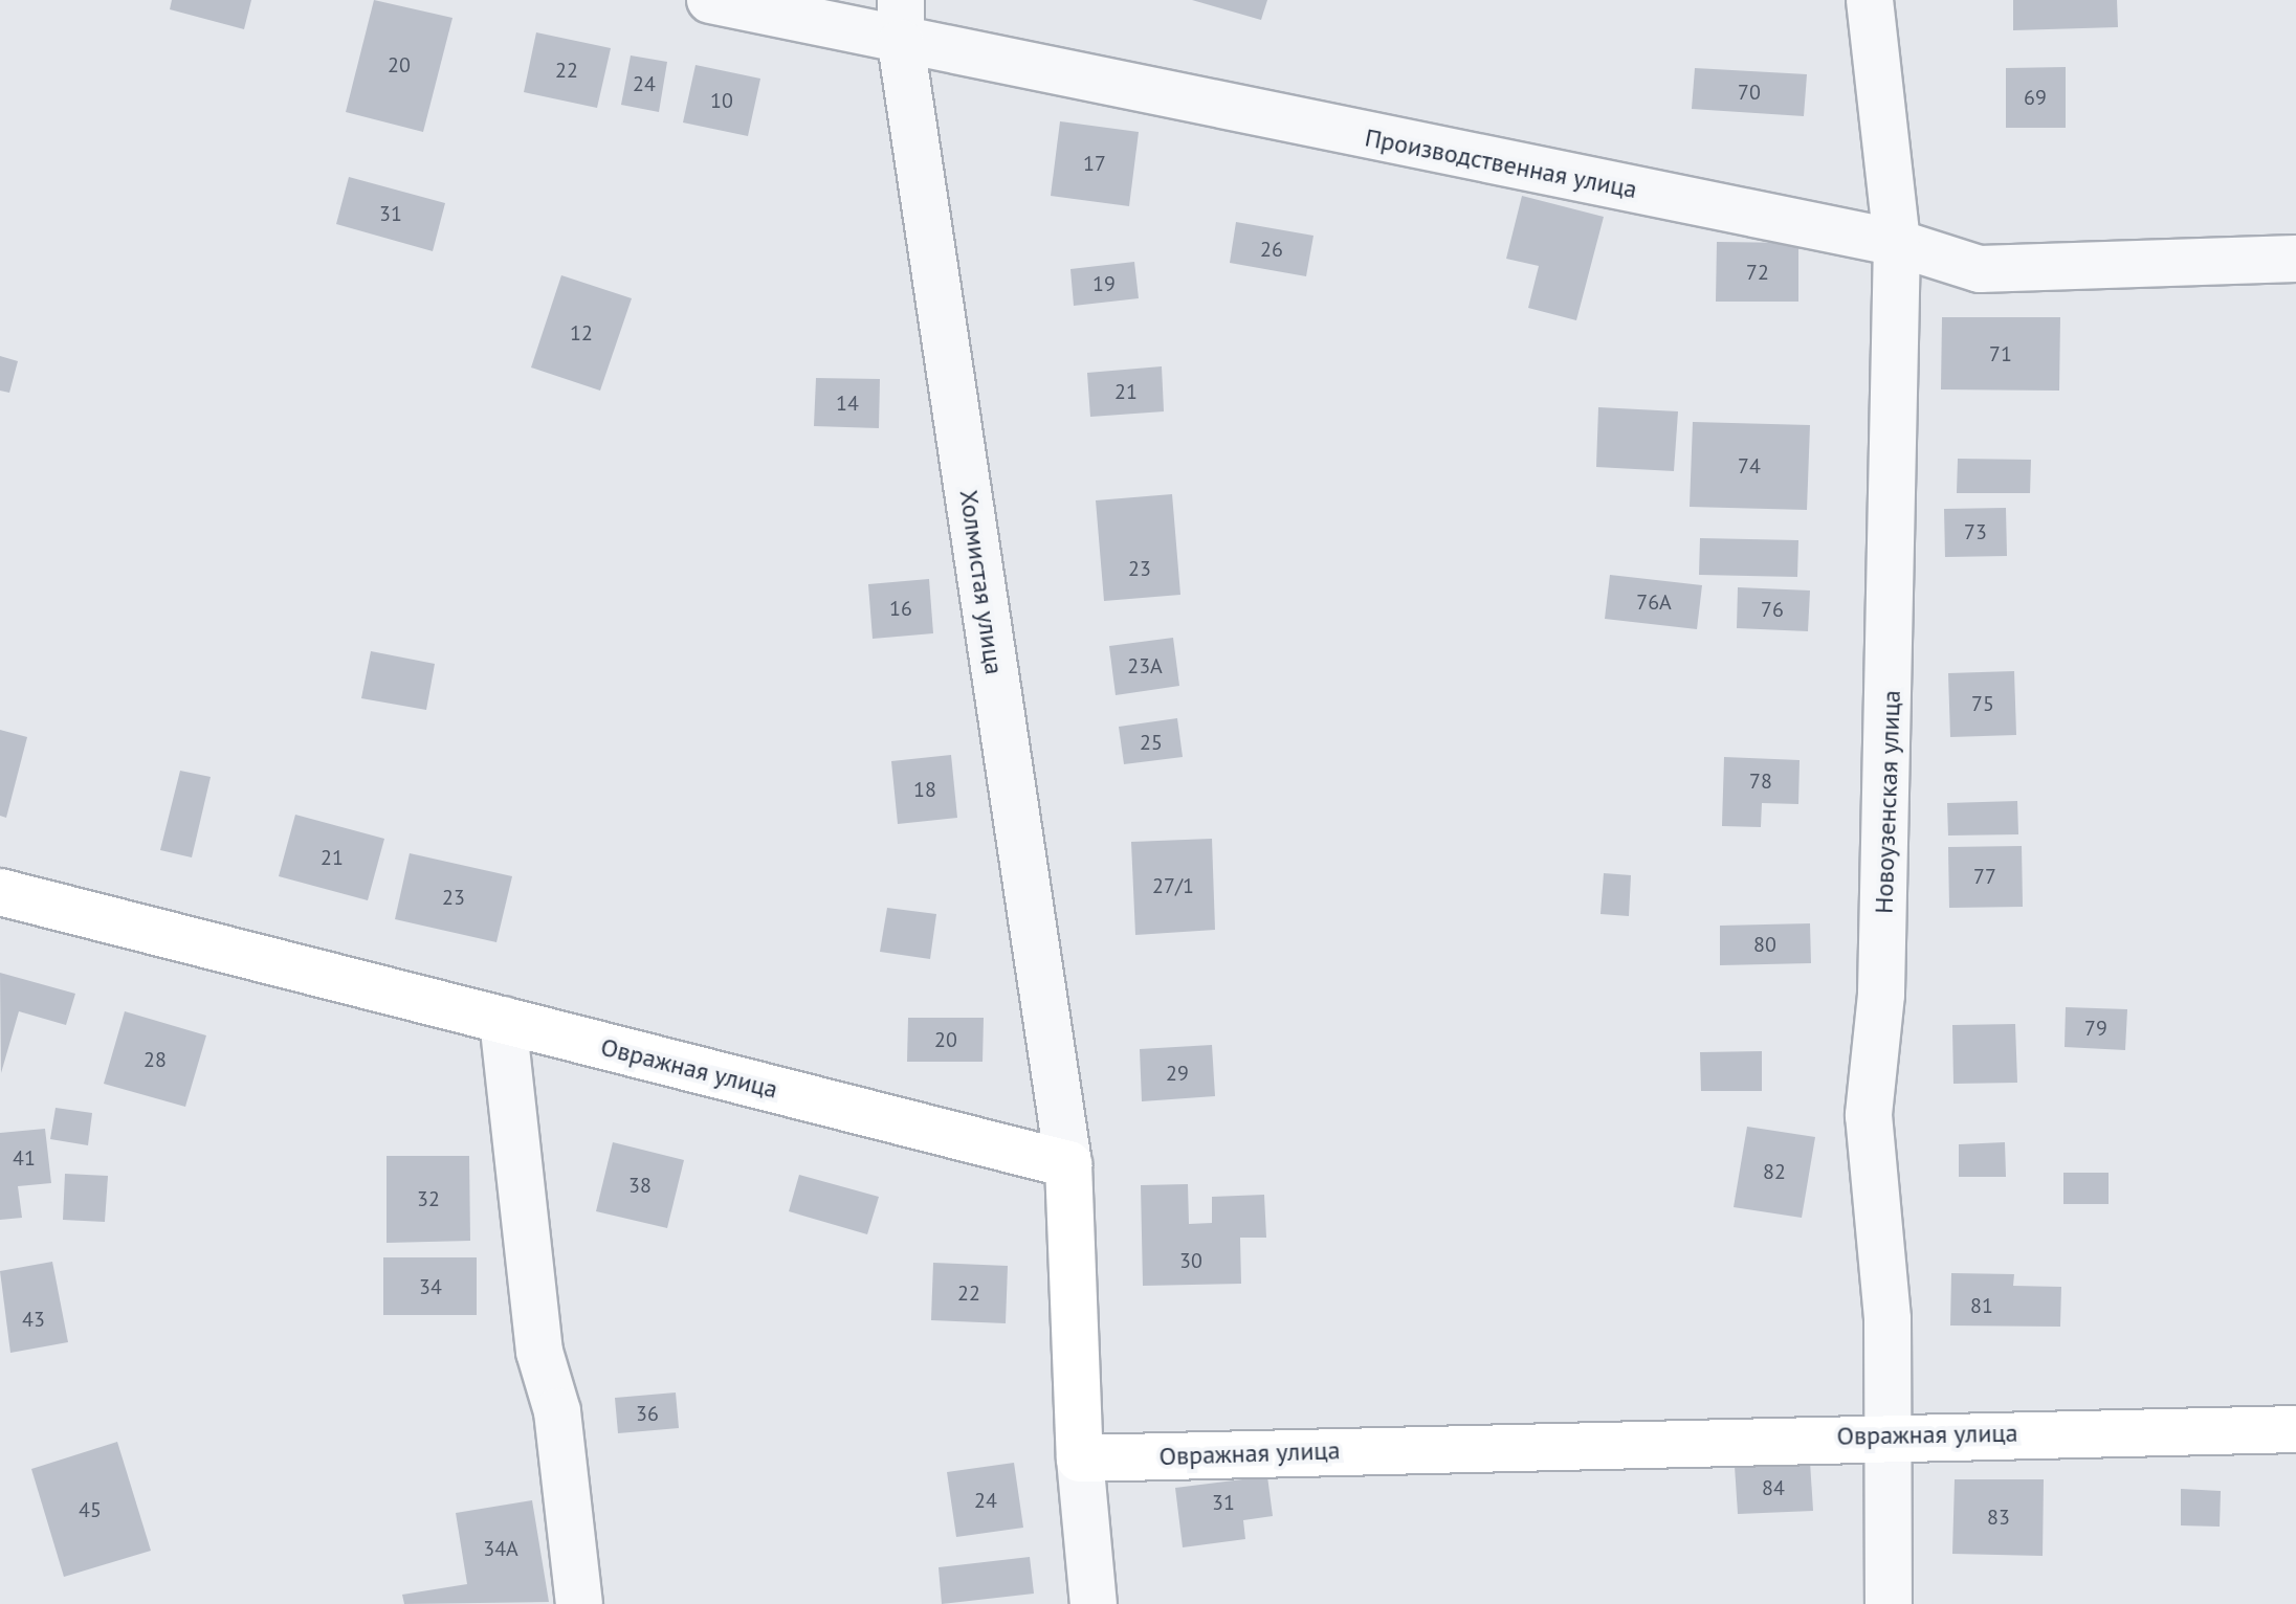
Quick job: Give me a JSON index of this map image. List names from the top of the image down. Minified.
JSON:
{"streets":{"street":["Производственная улица","Холмистая улица","Новоузенская улица","Овражная улица"]},"crossings":[["Производственная улица","Холмистая улица"],["Производственная улица","Новоузенская улица"],["Холмистая улица","Овражная улица"],["Новоузенская улица","Овражная улица"]],"house_numbers":["20","22","24","70","69","10","17","31","26","72","19","12","71","21","14","74","73","23","76А","16","76","23А","75","25","78","18","21","77","27/1","23","80","79","20","28","29","41","82","38","32","30","34","22","81","43","36","84","24","31","45","83","34А"]}
